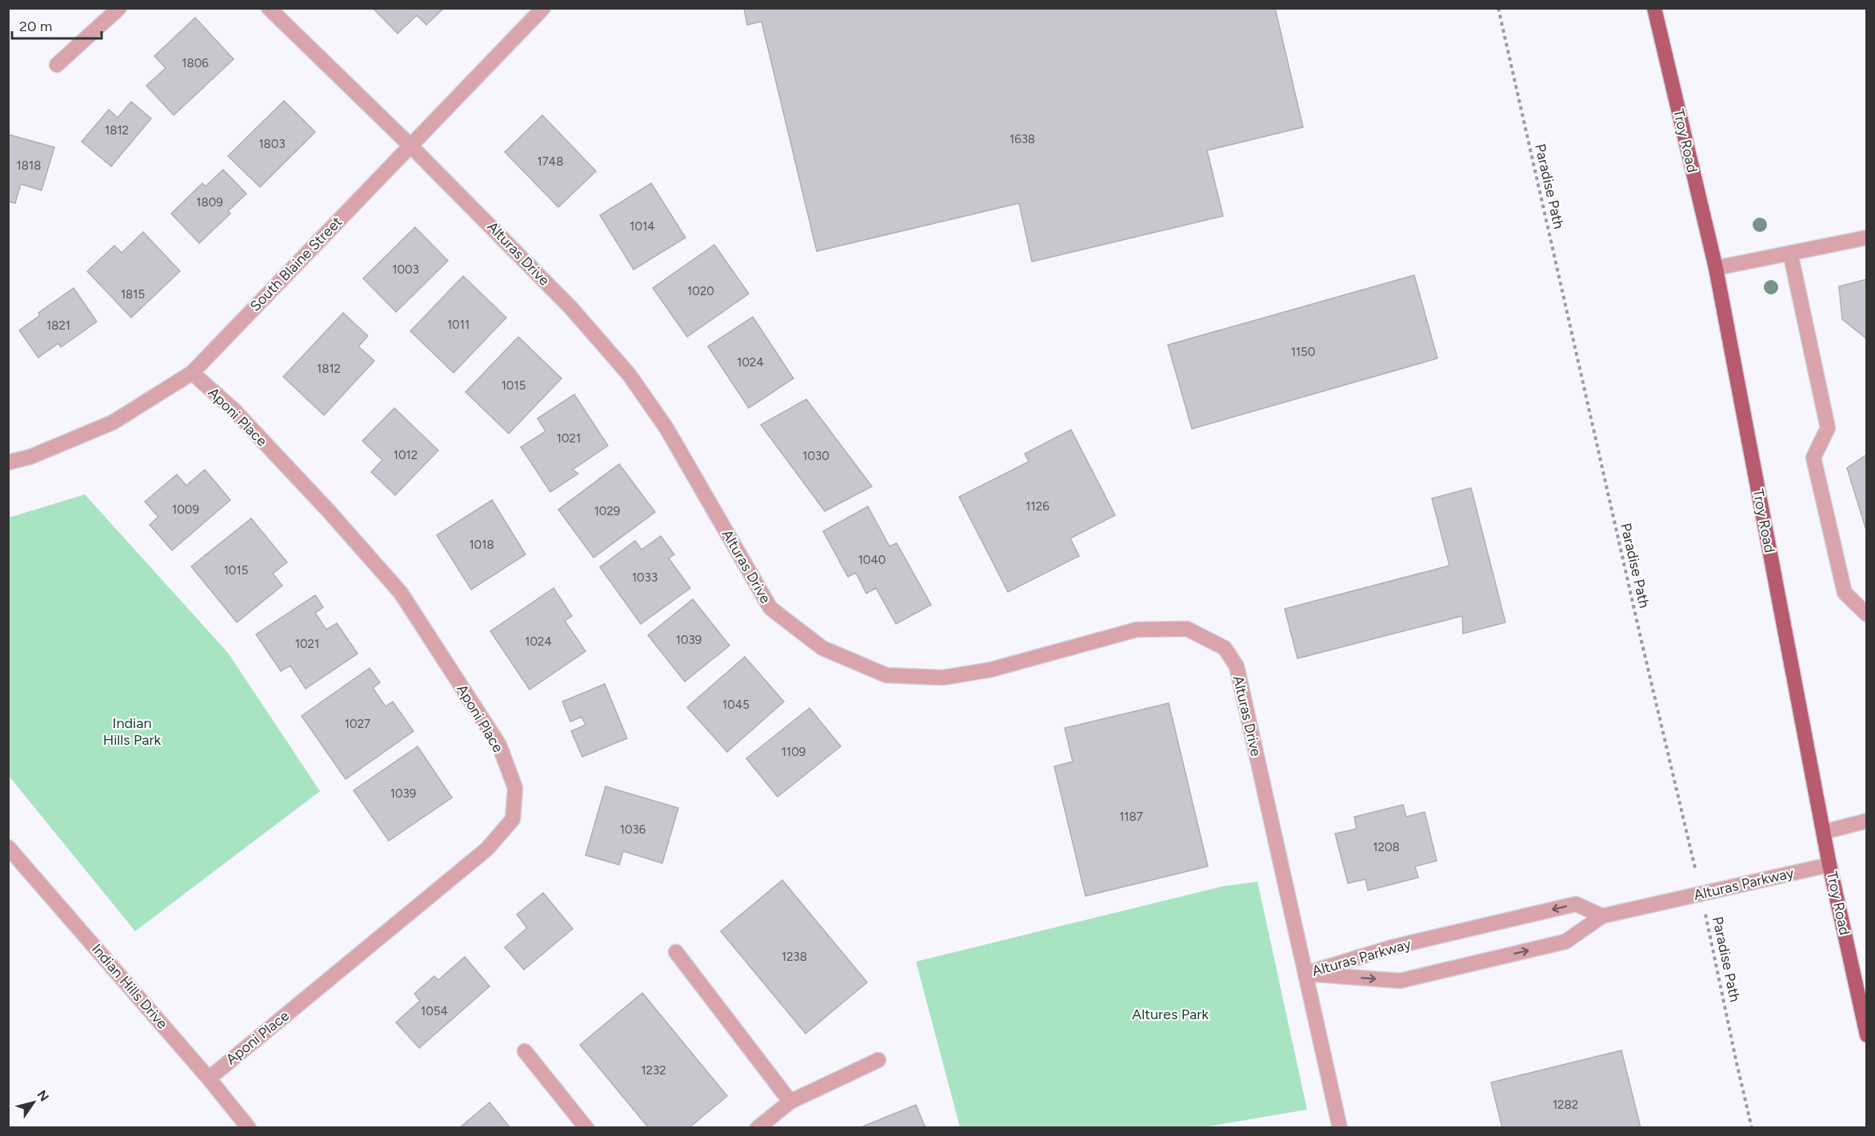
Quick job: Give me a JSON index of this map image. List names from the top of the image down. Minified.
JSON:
{"streets":{"main road":["Troy Road"],"street":["Alturas Drive","South Blaine Street","Aponi Place","Alturas Parkway","Indian Hills Drive"],"path":["Paradise Path"]},"crossings":[["Troy Road","Alturas Parkway"],["Paradise Path","Alturas Parkway"],["Alturas Drive","South Blaine Street"],["Alturas Drive","Alturas Parkway"],["South Blaine Street","Aponi Place"],["Aponi Place","Indian Hills Drive"]],"parks":["Indian Hills Park","Altures Park"],"house_numbers":["1806","1812","1638","1803","1748","1818","1809","1014","1003","1020","1815","1011","1821","1150","1024","1812","1015","1021","1012","1030","1126","1009","1029","1018","1040","1015","1033","1039","1024","1021","1045","1027","1109","1039","1187","1036","1208","1238","1054","1232","1282"],"scale_bar":"20 m","north":"top right"}
